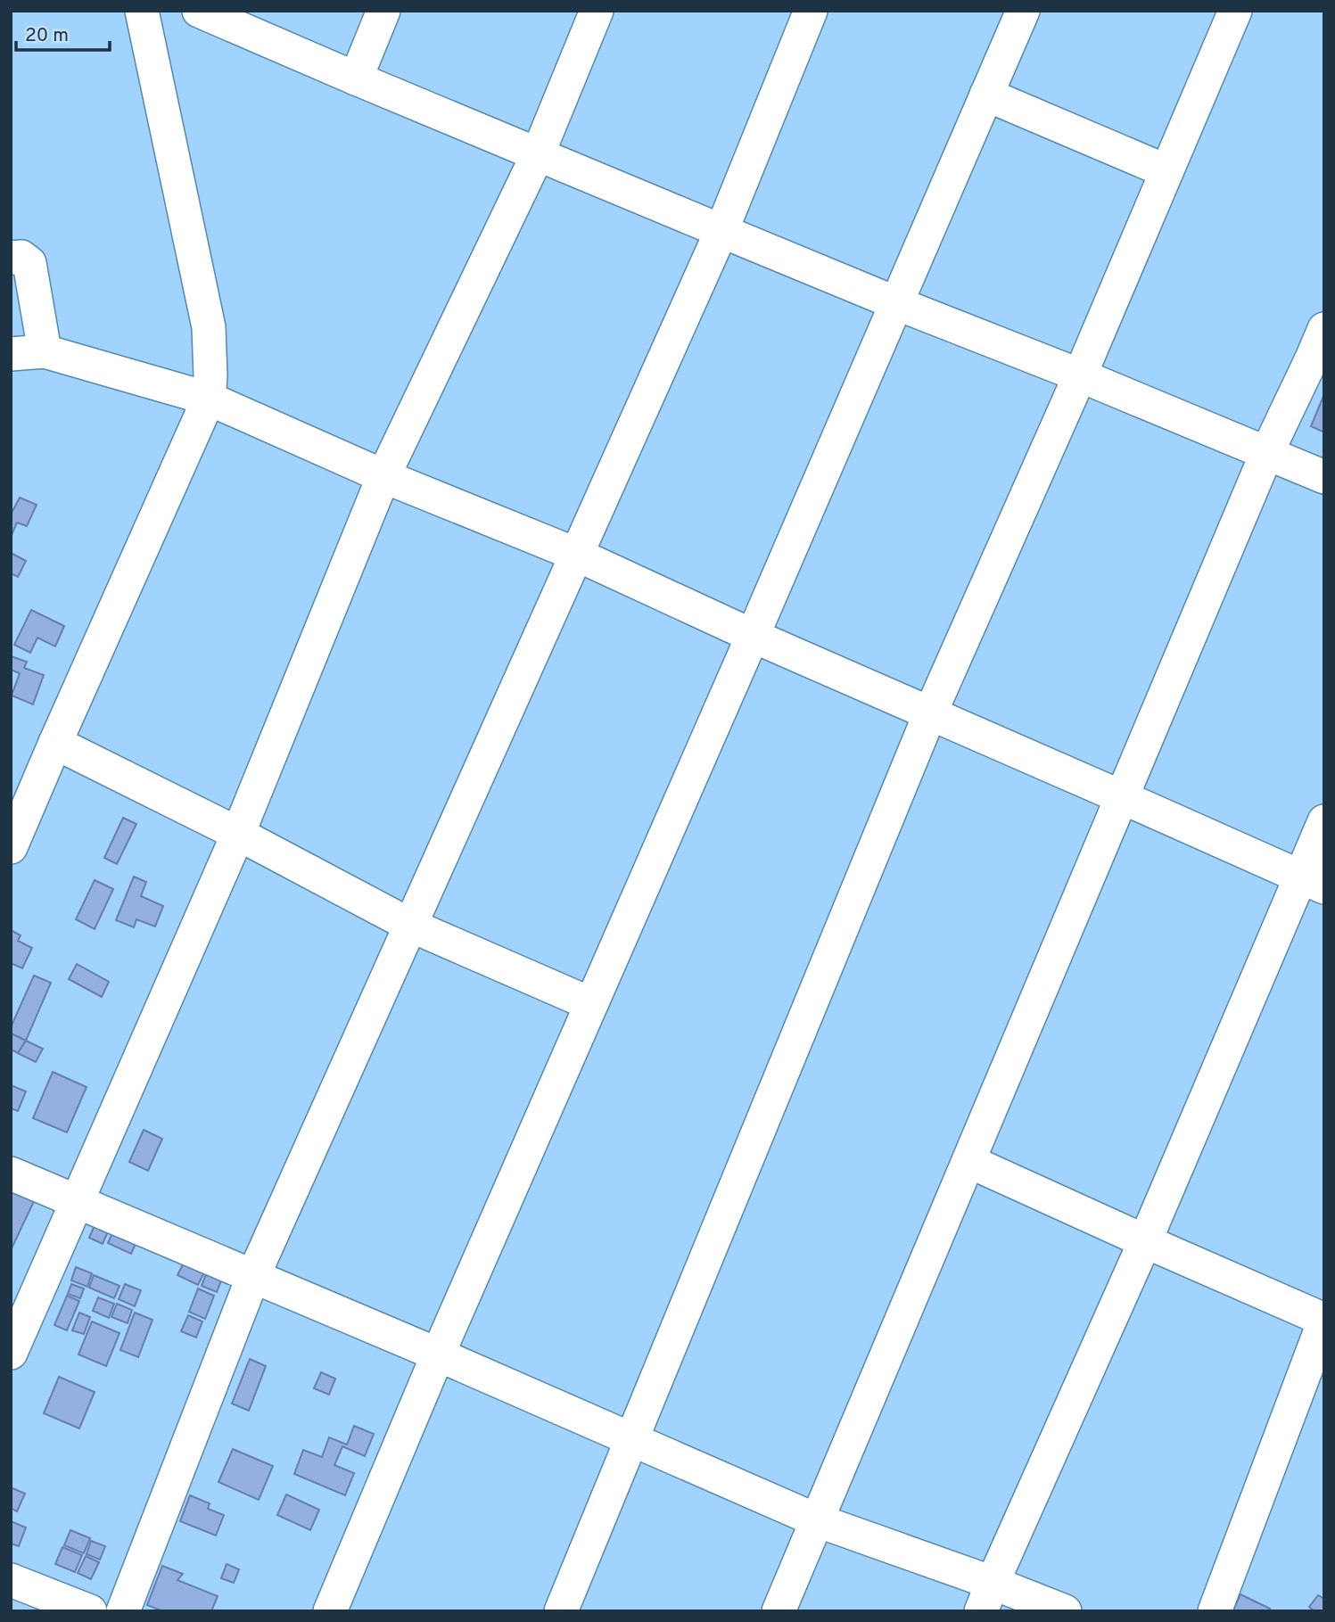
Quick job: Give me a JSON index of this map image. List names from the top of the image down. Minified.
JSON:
{"scale_bar":"20 m"}
